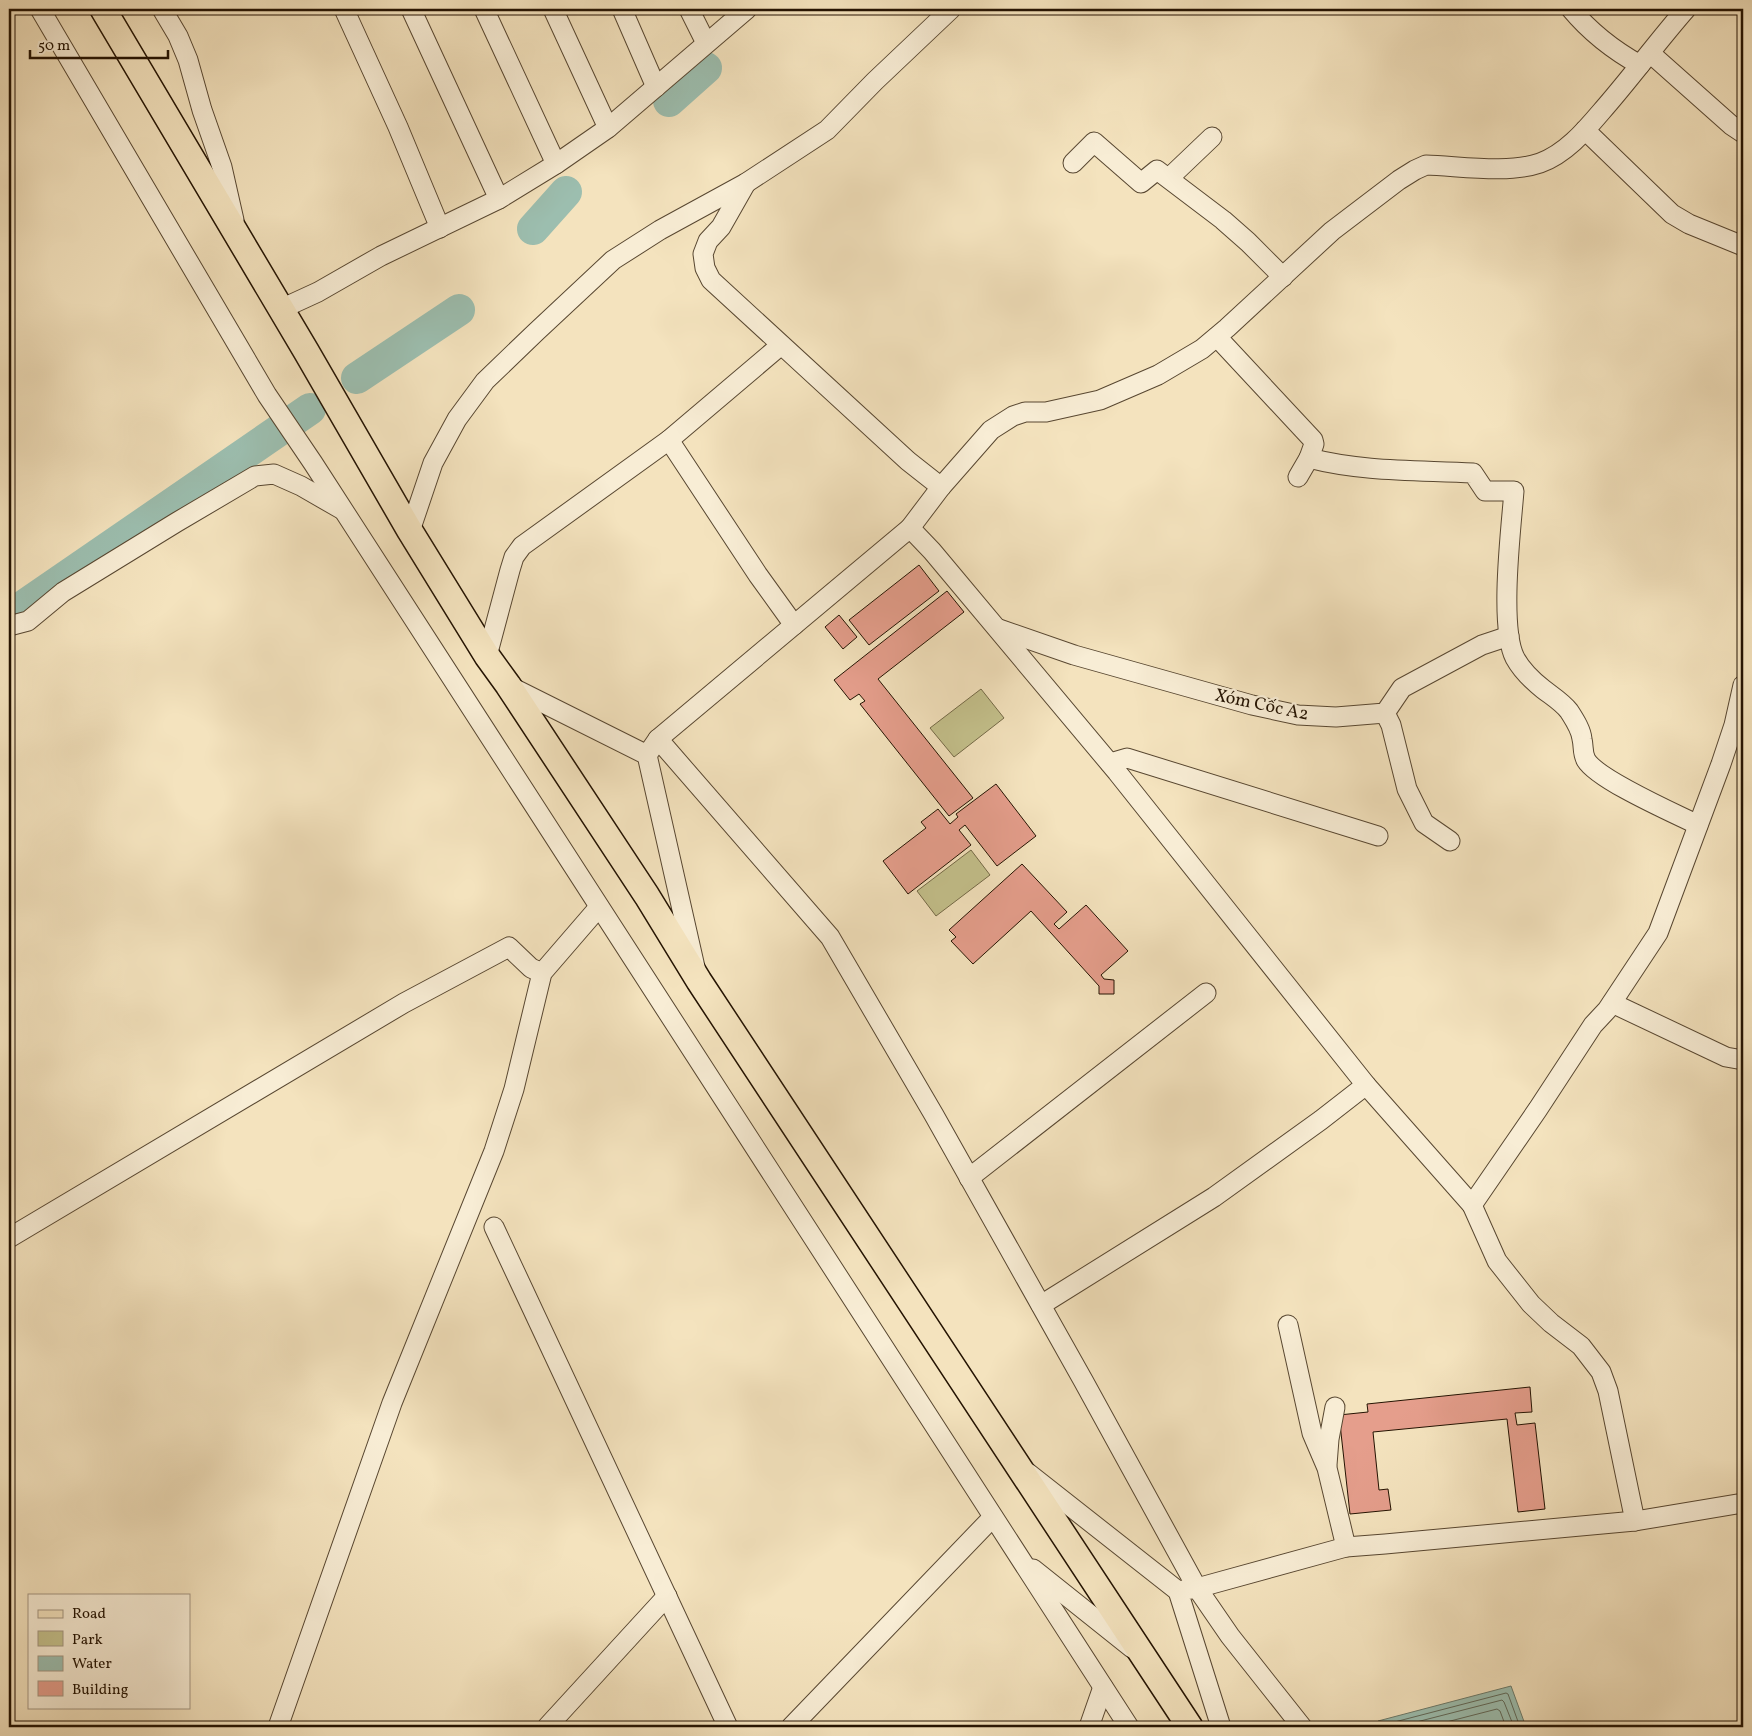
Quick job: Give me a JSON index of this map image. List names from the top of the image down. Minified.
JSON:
{"streets":{"street":["Xóm Cốc A2"]},"legend":["Road","Park","Water","Building"],"scale_bar":"50 m"}
